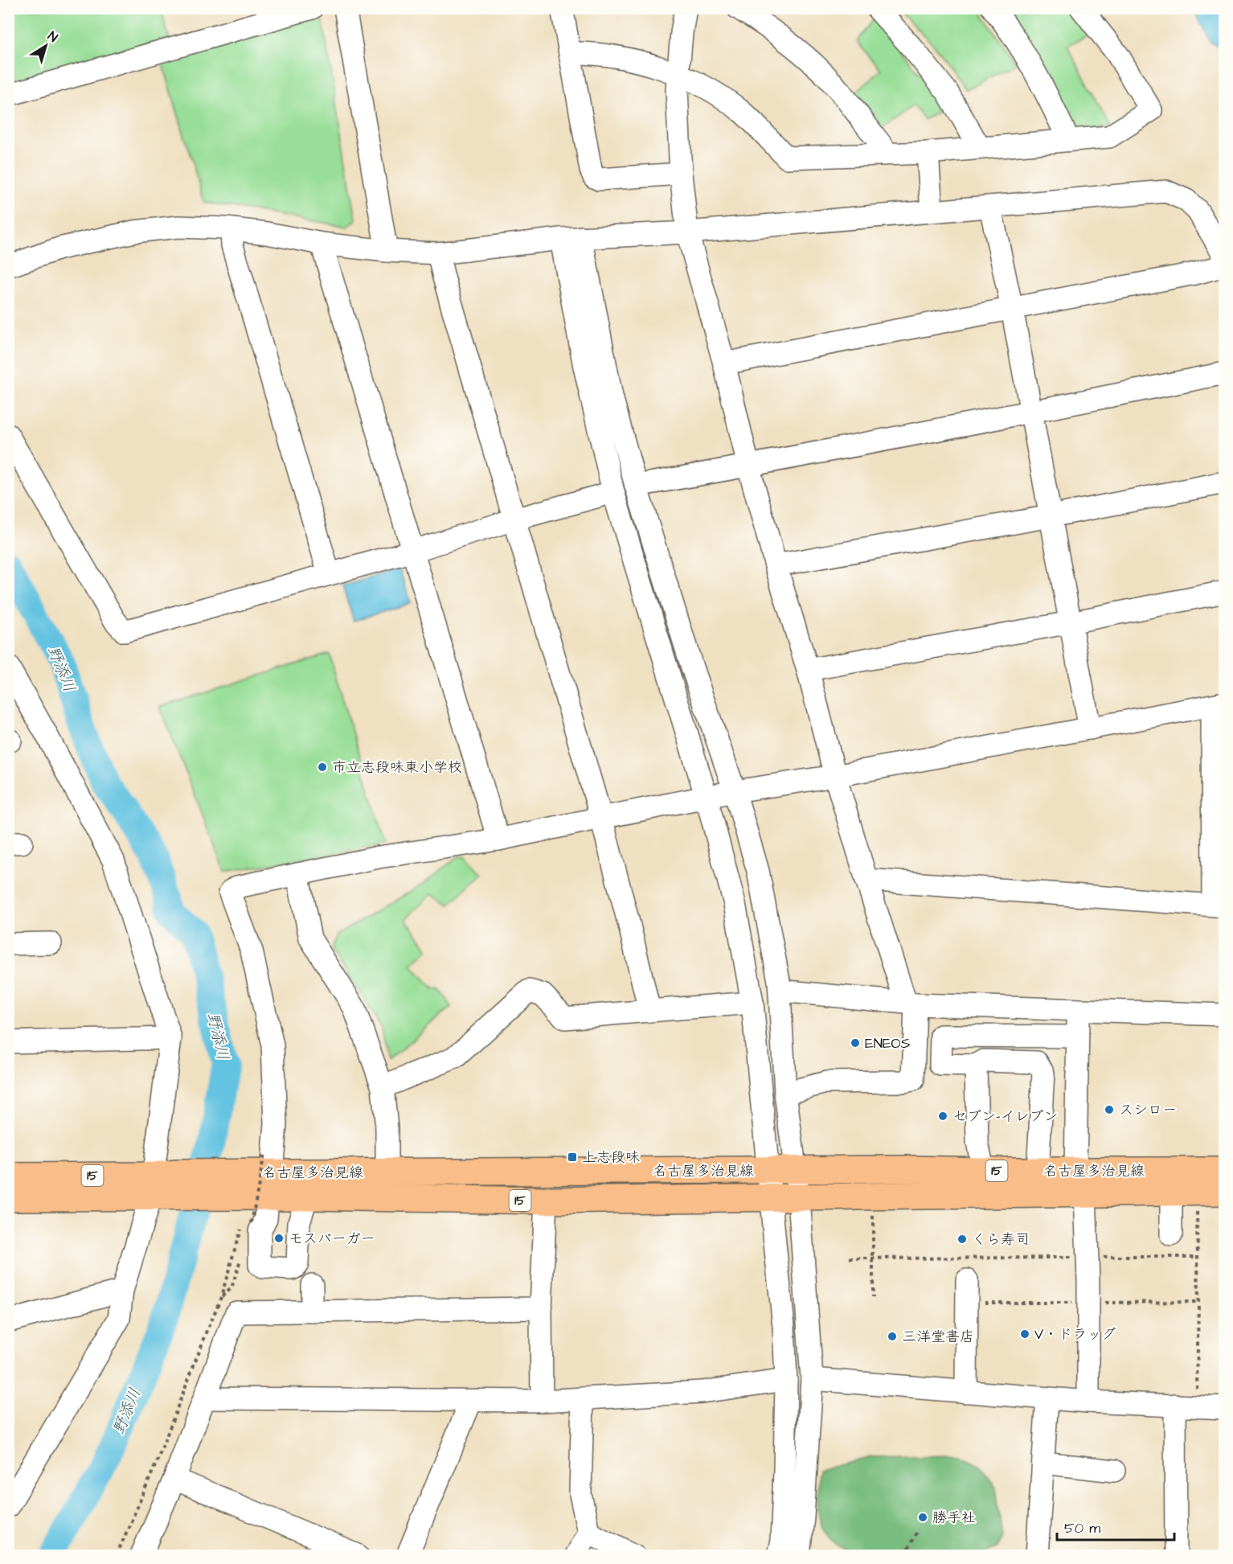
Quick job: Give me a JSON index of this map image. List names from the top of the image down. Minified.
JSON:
{"streets":{"main road":["名古屋多治見線","15"]},"water":["野添川"],"places":{"other":["市立志段味東小学校","ENEOS","スシロー","セブン-イレブン","モスバーガー","くら寿司","V・ドラッグ","三洋堂書店","勝手社"],"transit":["上志段味"]},"scale_bar":"50 m","north":"top right"}
